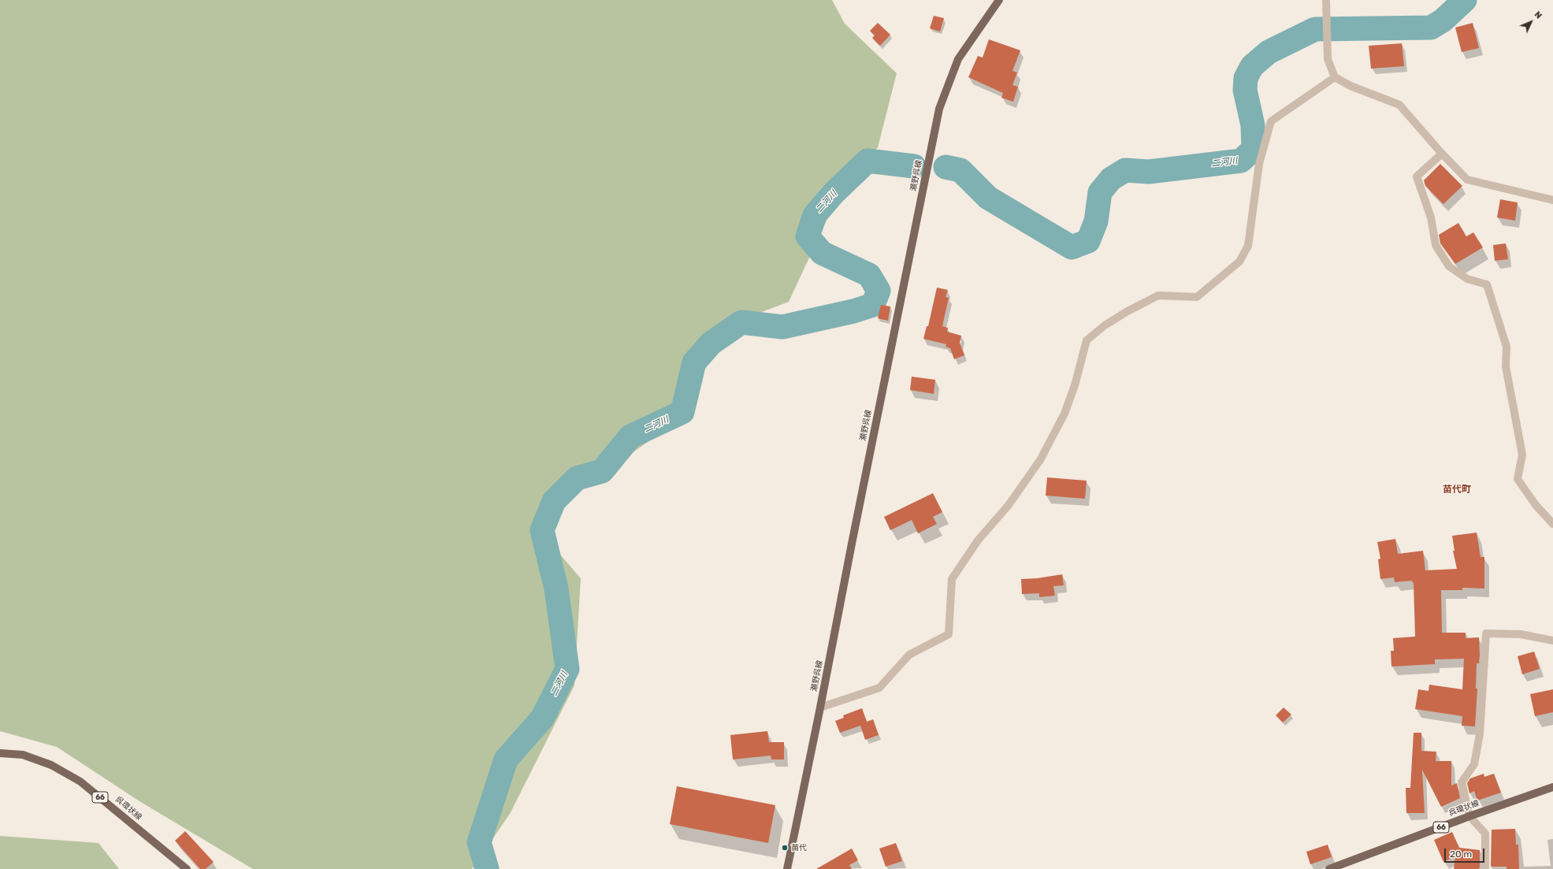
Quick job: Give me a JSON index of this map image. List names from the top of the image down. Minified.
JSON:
{"streets":{"main road":["瀬野呉線","66","呉環状線"]},"districts":["苗代町"],"water":["二河川"],"places":["苗代"],"scale_bar":"20 m","north":"top right"}
